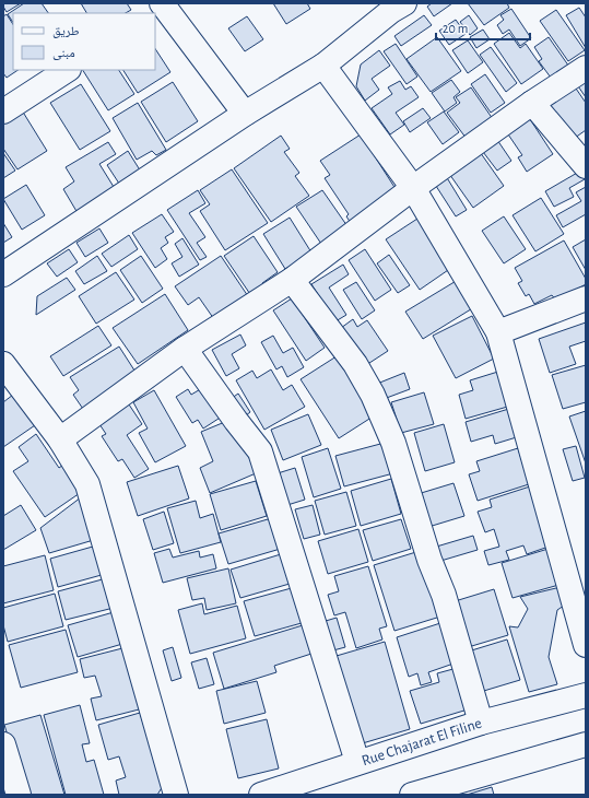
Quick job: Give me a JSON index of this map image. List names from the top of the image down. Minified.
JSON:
{"streets":{"street":["Rue Chajarat El Filine"]},"legend":["طريق","مبنى"],"scale_bar":"20 m"}
